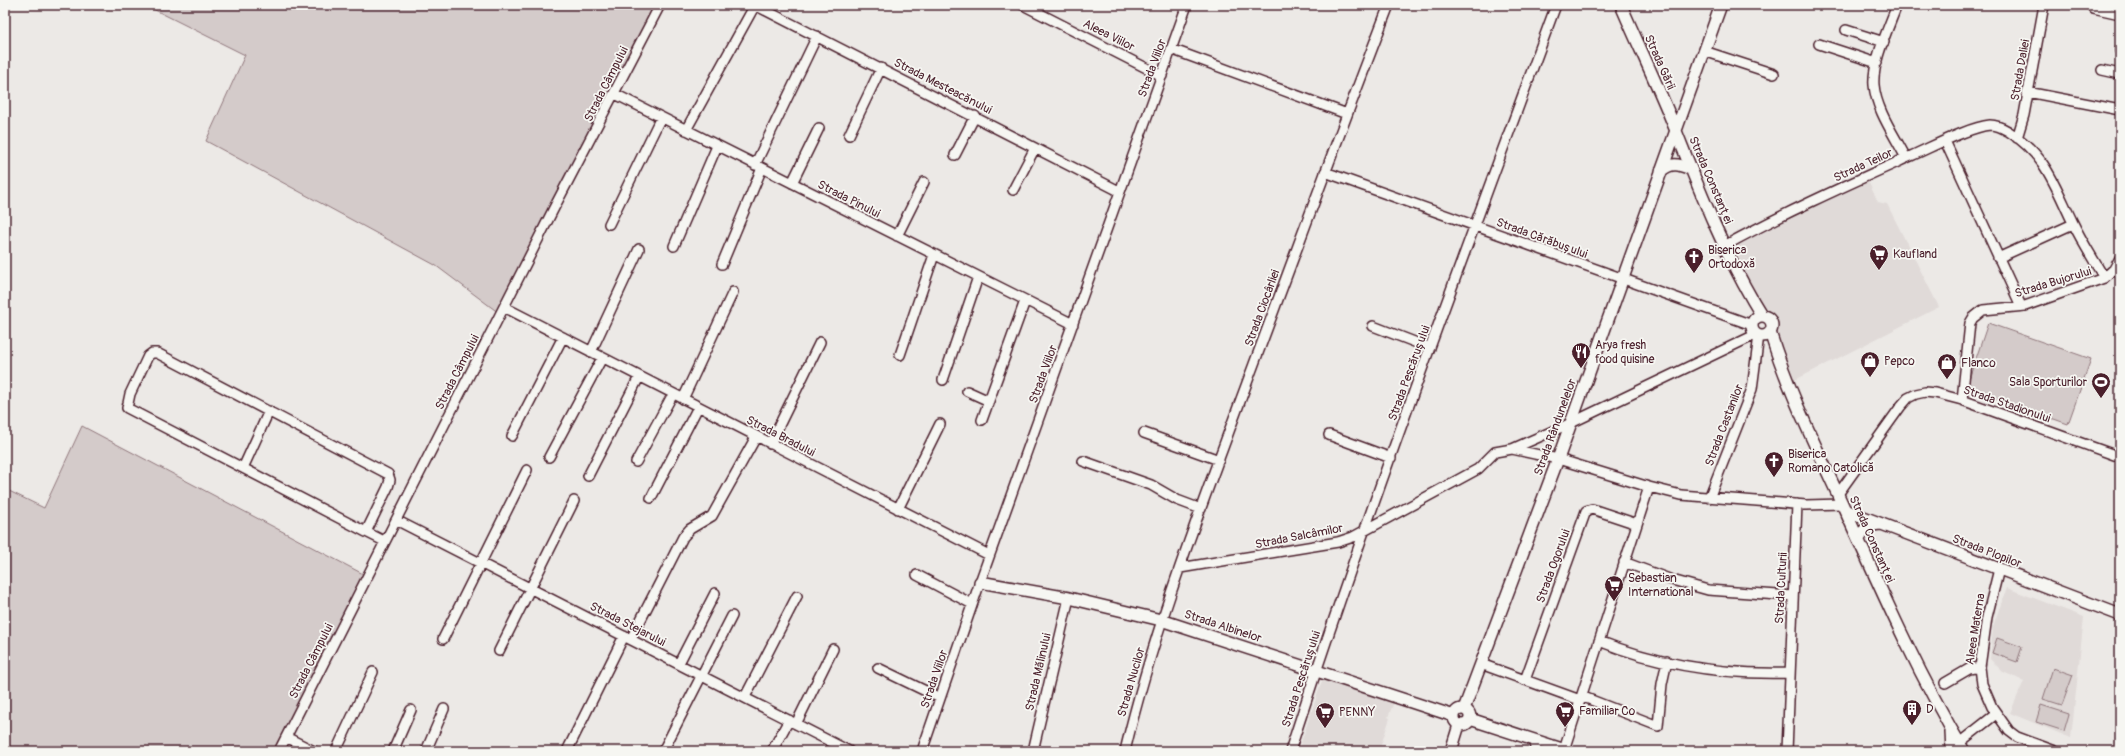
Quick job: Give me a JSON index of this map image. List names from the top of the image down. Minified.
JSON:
{"streets":{"street":["Aleea Viilor","Strada Gării","Strada Viilor","Strada Daliei","Strada Câmpului","Strada Mesteacănului","Strada Teilor","Strada Constanței","Strada Pinului","Strada Cărăbușului","Strada Bujorului","Strada Ciocârliei","Strada Pescărușului","Strada Stadionului","Strada Castanilor","Strada Rândunelelor","Strada Bradului","Strada Salcâmilor","Strada Plopilor","Strada Ogorului","Strada Culturii","Strada Stejarului","Strada Albinelor","Aleea Materna","Strada Mălinului","Strada Nucilor"]},"crossings":[["Aleea Viilor","Strada Viilor"],["Strada Gării","Strada Constanței"],["Strada Gării","Strada Rândunelelor"],["Strada Viilor","Strada Mesteacănului"],["Strada Viilor","Strada Pinului"],["Strada Viilor","Strada Bradului"],["Strada Viilor","Strada Albinelor"],["Strada Câmpului","Strada Pinului"],["Strada Câmpului","Strada Bradului"],["Strada Câmpului","Strada Stejarului"],["Strada Teilor","Strada Constanței"],["Strada Constanței","Strada Cărăbușului"],["Strada Constanței","Strada Stadionului"],["Strada Constanței","Strada Castanilor"],["Strada Constanței","Strada Rândunelelor"],["Strada Constanței","Strada Plopilor"],["Strada Cărăbușului","Strada Ciocârliei"],["Strada Cărăbușului","Strada Pescărușului"],["Strada Cărăbușului","Strada Castanilor"],["Strada Cărăbușului","Strada Rândunelelor"],["Strada Bujorului","Strada Stadionului"],["Strada Ciocârliei","Strada Salcâmilor"],["Strada Ciocârliei","Strada Albinelor"],["Strada Ciocârliei","Strada Nucilor"],["Strada Pescărușului","Strada Salcâmilor"],["Strada Pescărușului","Strada Albinelor"],["Strada Stadionului","Strada Plopilor"],["Strada Rândunelelor","Strada Albinelor"],["Strada Plopilor","Aleea Materna"],["Strada Albinelor","Strada Mălinului"],["Strada Albinelor","Strada Nucilor"]],"places":{"supermarket":["Kaufland","Sebastian International","Familiar Co","PENNY"],"church":["Biserica Ortodoxă","Biserica Romano Catolică"],"restaurant":["Arya fresh food quisine"],"shop":["Pepco","Flanco"],"sports":["Sala Sporturilor"],"building":["D"]}}
